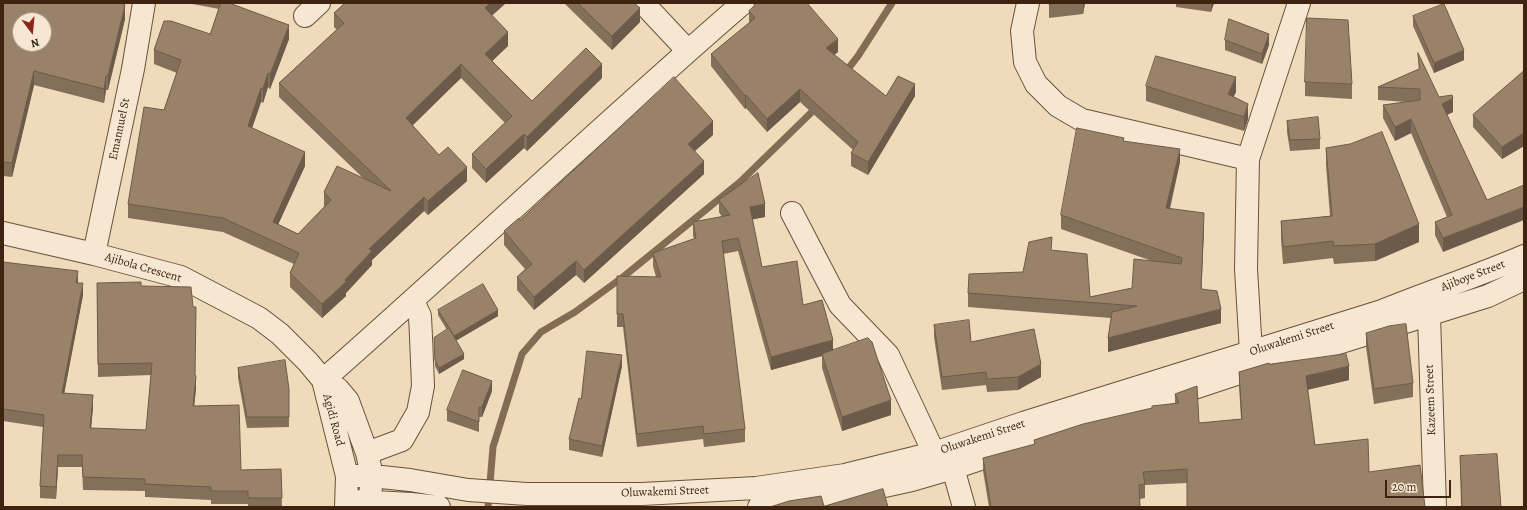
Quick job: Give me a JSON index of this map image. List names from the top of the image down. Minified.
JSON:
{"streets":{"street":["Emannuel St","Ajibola Crescent","Ajiboye Street","Oluwakemi Street","Kazeem Street","Agidi Road"]},"crossings":[["Emannuel St","Ajibola Crescent"],["Ajibola Crescent","Agidi Road"],["Ajiboye Street","Oluwakemi Street"],["Ajiboye Street","Kazeem Street"],["Oluwakemi Street","Kazeem Street"],["Oluwakemi Street","Agidi Road"]],"scale_bar":"20 m","north":"bottom"}
